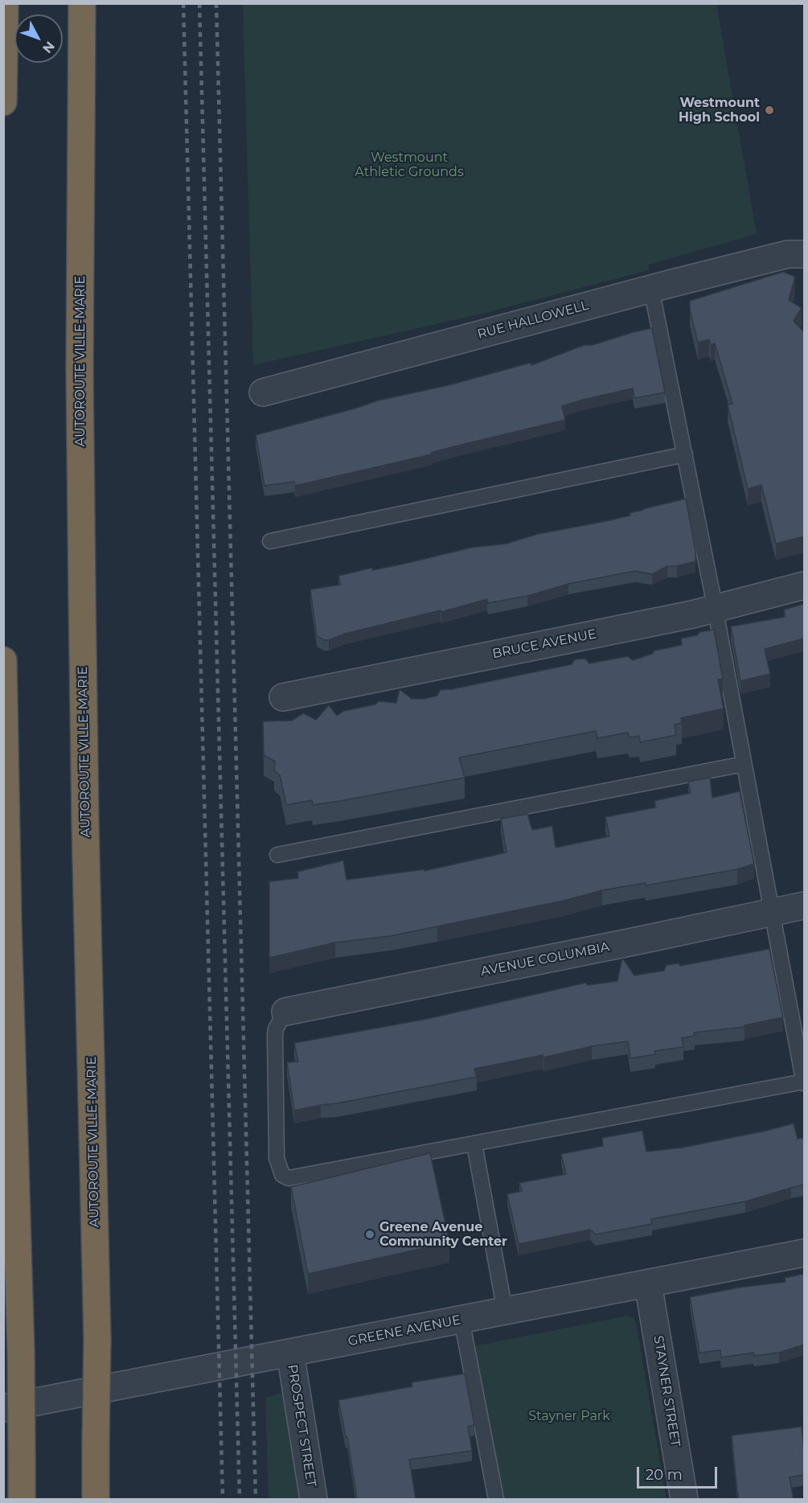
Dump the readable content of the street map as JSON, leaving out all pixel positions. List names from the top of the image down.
{
  "streets": {
    "highway": ["AUTOROUTE VILLE-MARIE"],
    "street": [
      "RUE HALLOWELL",
      "BRUCE AVENUE",
      "AVENUE COLUMBIA",
      "GREENE AVENUE",
      "STAYNER STREET",
      "PROSPECT STREET"
    ]
  },
  "crossings": [
    ["GREENE AVENUE", "STAYNER STREET"],
    ["GREENE AVENUE", "PROSPECT STREET"]
  ],
  "parks": ["Westmount Athletic Grounds", "Stayner Park"],
  "places": ["Westmount High School", "Greene Avenue Community Center"],
  "scale_bar": "20 m",
  "north": "bottom right"
}
